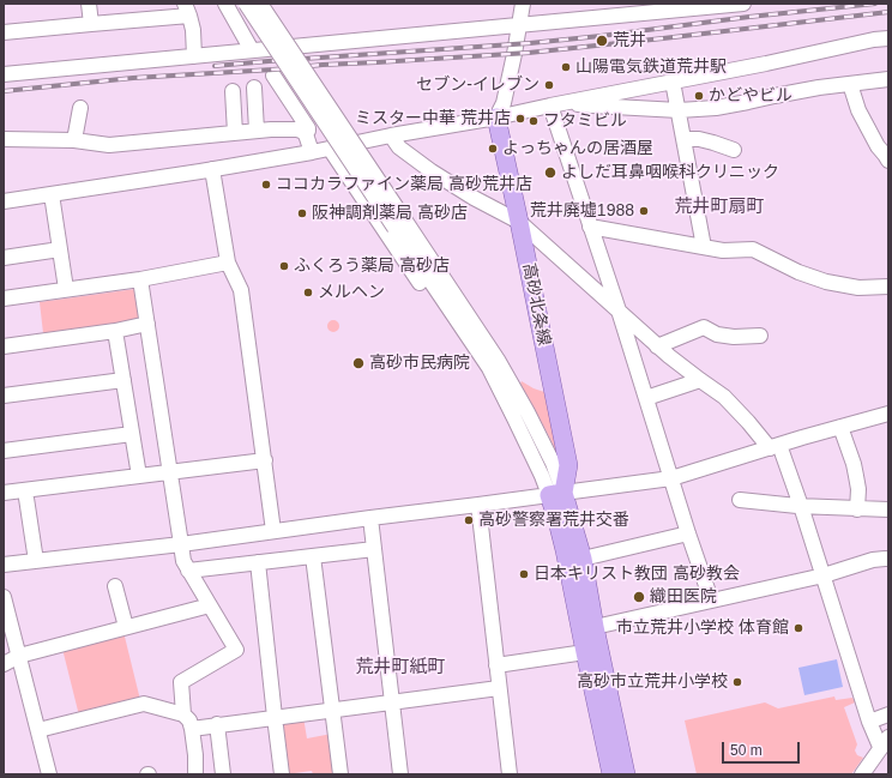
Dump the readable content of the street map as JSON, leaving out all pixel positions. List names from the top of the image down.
{
  "streets": {
    "main road": ["高砂北条線"]
  },
  "districts": ["荒井町扇町", "荒井町紙町"],
  "places": [
    "荒井",
    "山陽電気鉄道荒井駅",
    "セブン-イレブン",
    "かどやビル",
    "ミスター中華 荒井店",
    "フタミビル",
    "よっちゃんの居酒屋",
    "よしだ耳鼻咽喉科クリニック",
    "ココカラファイン薬局 高砂荒井店",
    "荒井廃墟1988",
    "阪神調剤薬局 高砂店",
    "ふくろう薬局 高砂店",
    "メルヘン",
    "高砂市民病院",
    "高砂警察署荒井交番",
    "日本キリスト教団 高砂教会",
    "織田医院",
    "市立荒井小学校 体育館",
    "高砂市立荒井小学校"
  ],
  "scale_bar": "50 m"
}
